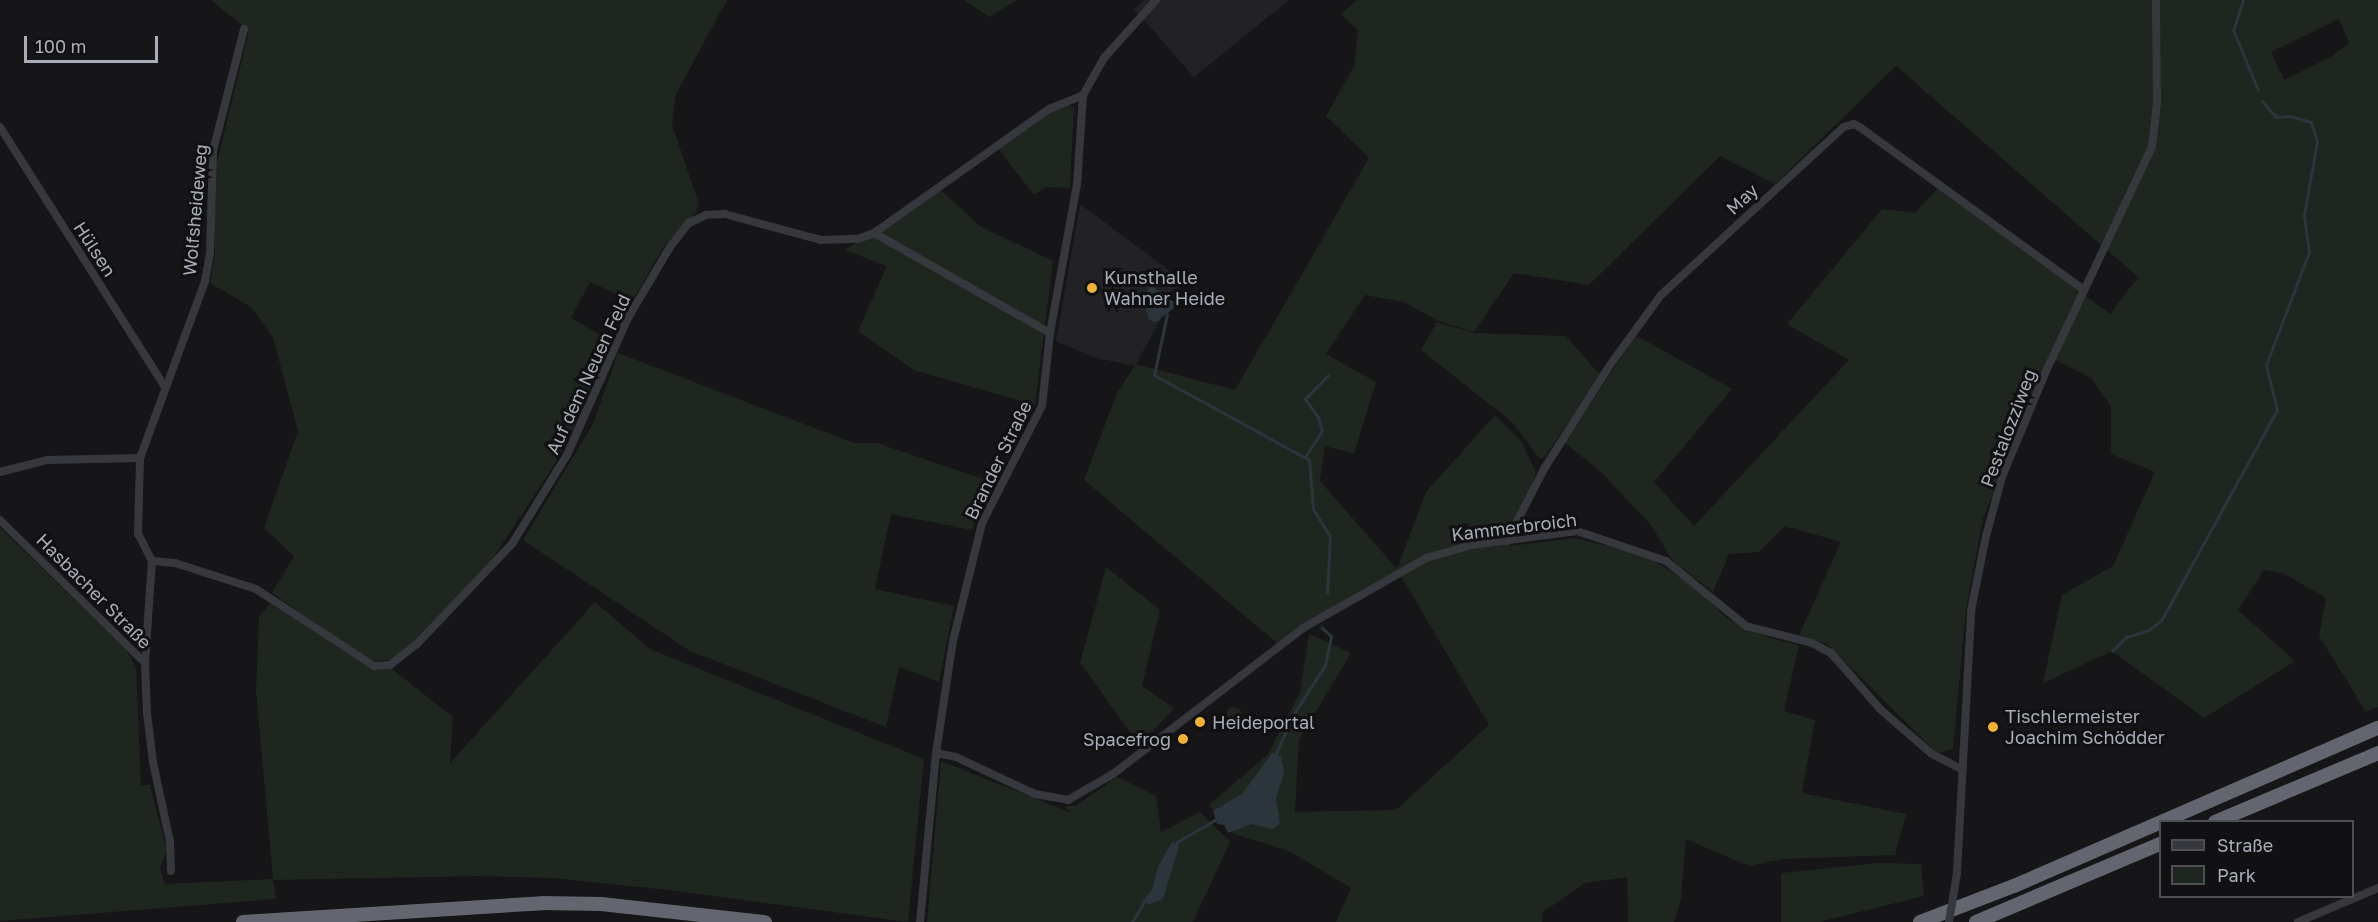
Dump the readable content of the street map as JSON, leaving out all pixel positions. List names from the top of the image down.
{
  "streets": {
    "street": [
      "May",
      "Wolfsheideweg",
      "Hülsen",
      "Auf dem Neuen Feld",
      "Pestalozziweg",
      "Brander Straße",
      "Kammerbroich",
      "Hasbacher Straße"
    ]
  },
  "crossings": [
    ["May", "Pestalozziweg"],
    ["May", "Kammerbroich"],
    ["Wolfsheideweg", "Hülsen"],
    ["Wolfsheideweg", "Auf dem Neuen Feld"],
    ["Auf dem Neuen Feld", "Brander Straße"],
    ["Pestalozziweg", "Kammerbroich"],
    ["Brander Straße", "Kammerbroich"]
  ],
  "places": [
    "Kunsthalle Wahner Heide",
    "Heideportal",
    "Tischlermeister Joachim Schödder",
    "Spacefrog"
  ],
  "legend": ["Straße", "Park"],
  "scale_bar": "100 m"
}
